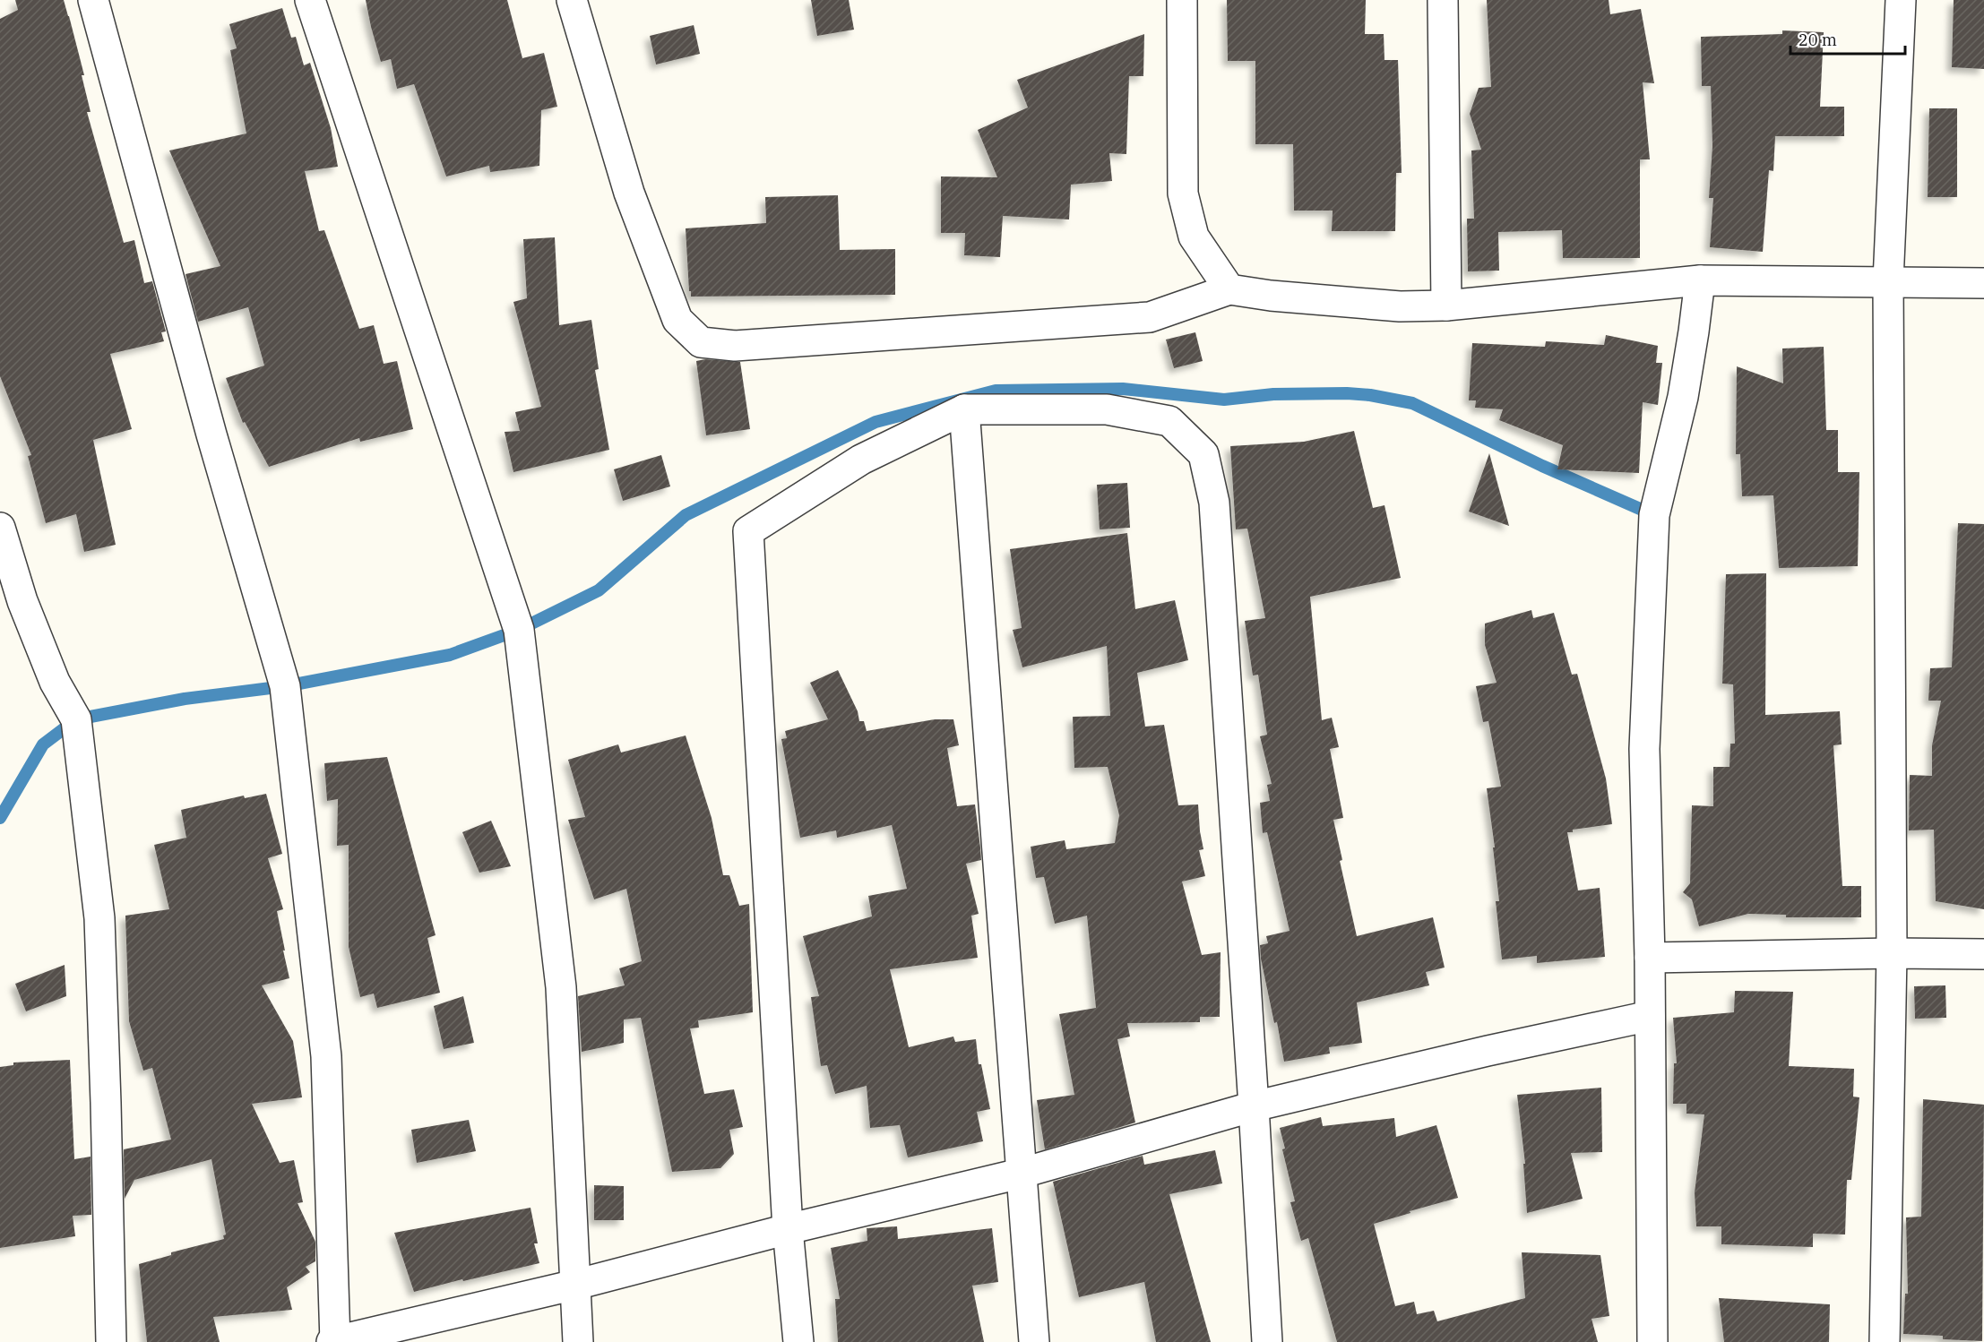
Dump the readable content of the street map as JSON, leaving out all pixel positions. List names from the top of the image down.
{
  "scale_bar": "20 m"
}
